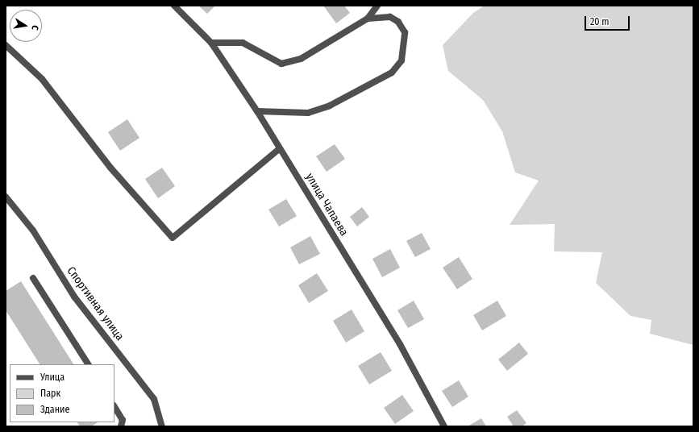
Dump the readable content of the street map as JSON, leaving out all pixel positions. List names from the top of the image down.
{
  "streets": {
    "street": ["улица Чапаева", "Спортивная улица"]
  },
  "legend": ["Улица", "Парк", "Здание"],
  "scale_bar": "20 m",
  "north": "right"
}
